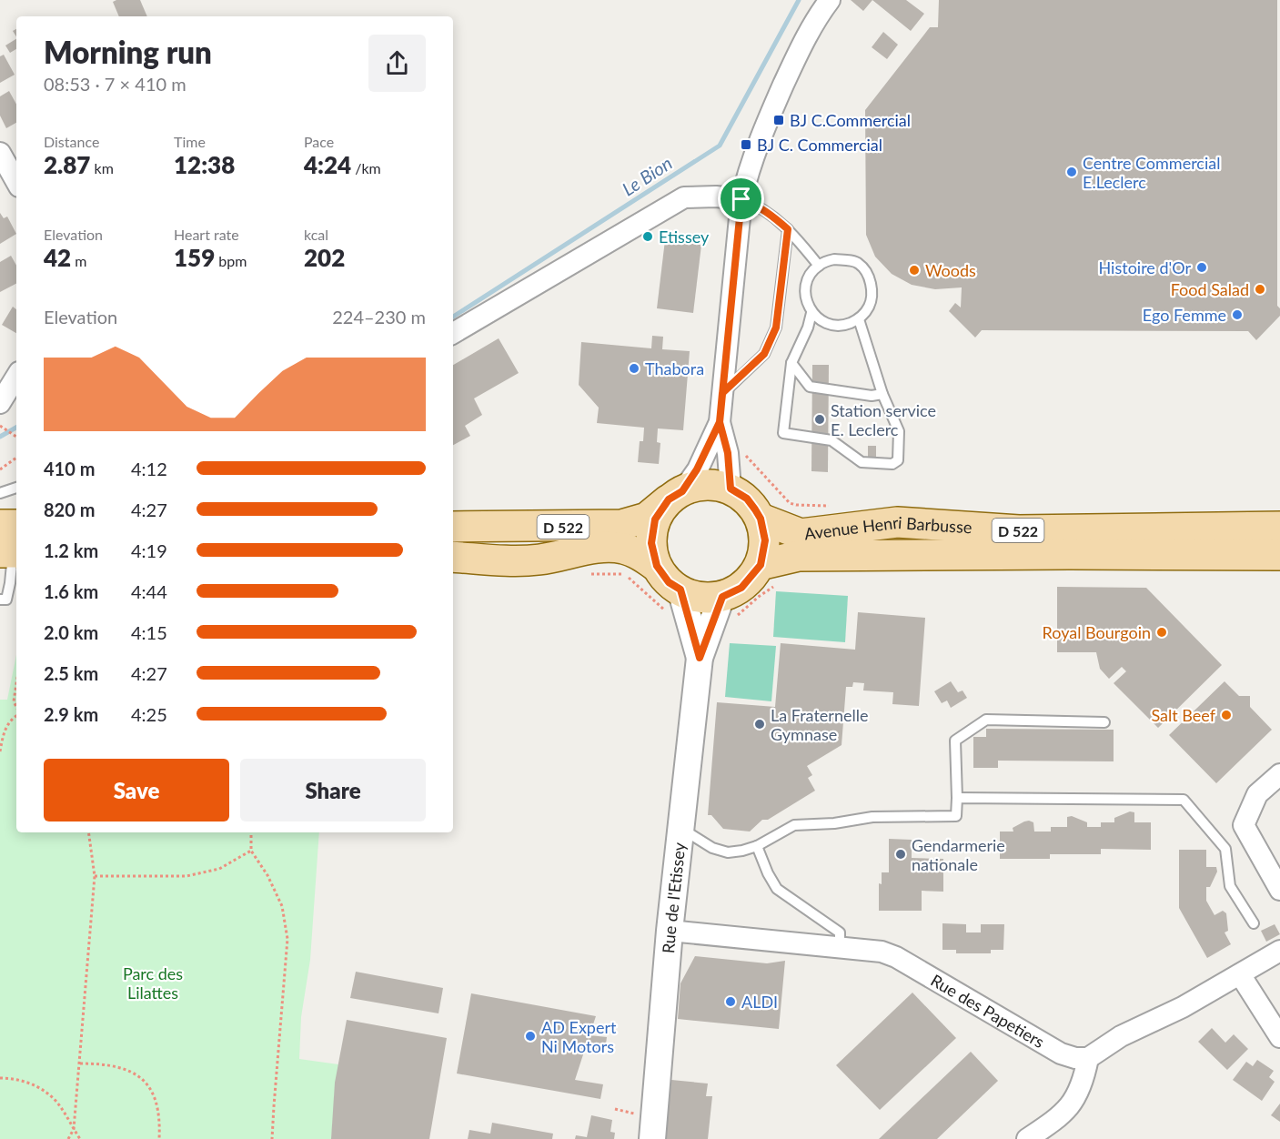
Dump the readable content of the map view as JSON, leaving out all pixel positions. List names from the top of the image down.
{
  "streets": {
    "main road": ["D 522", "Avenue Henri Barbusse"],
    "street": ["Rue de l'Etissey", "Rue des Papetiers"]
  },
  "crossings": [
    ["D 522", "Avenue Henri Barbusse"],
    ["D 522", "Rue de l'Etissey"],
    ["Avenue Henri Barbusse", "Rue de l'Etissey"],
    ["Rue de l'Etissey", "Rue des Papetiers"]
  ],
  "water": ["Le Bion"],
  "parks": ["Parc des Lilattes"],
  "places": {
    "transit": ["BJ C.Commercial", "BJ C. Commercial"],
    "other": [
      "Centre Commercial E.Leclerc",
      "Etissey",
      "Histoire d'Or",
      "Woods",
      "Food Salad",
      "Ego Femme",
      "Thabora",
      "Station service E. Leclerc",
      "Royal Bourgoin",
      "Salt Beef",
      "La Fraternelle Gymnase",
      "Gendarmerie nationale",
      "ALDI",
      "AD Expert Ni Motors"
    ]
  },
  "page": {
    "heading": ["Morning run", "08:53 · 7 × 410 m"],
    "stats": [
      ["Distance", "2.87 km"],
      ["Time", "12:38"],
      ["Pace", "4:24 /km"],
      ["Elevation", "42 m"],
      ["Heart rate", "159 bpm"],
      ["kcal", "202"]
    ],
    "chart": ["Elevation", "224–230 m"],
    "list": [
      {
        "name": "410 m",
        "note": "4:12"
      },
      {
        "name": "820 m",
        "note": "4:27"
      },
      {
        "name": "1.2 km",
        "note": "4:19"
      },
      {
        "name": "1.6 km",
        "note": "4:44"
      },
      {
        "name": "2.0 km",
        "note": "4:15"
      },
      {
        "name": "2.5 km",
        "note": "4:27"
      },
      {
        "name": "2.9 km",
        "note": "4:25"
      }
    ],
    "buttons": ["Save", "Share"]
  }
}
